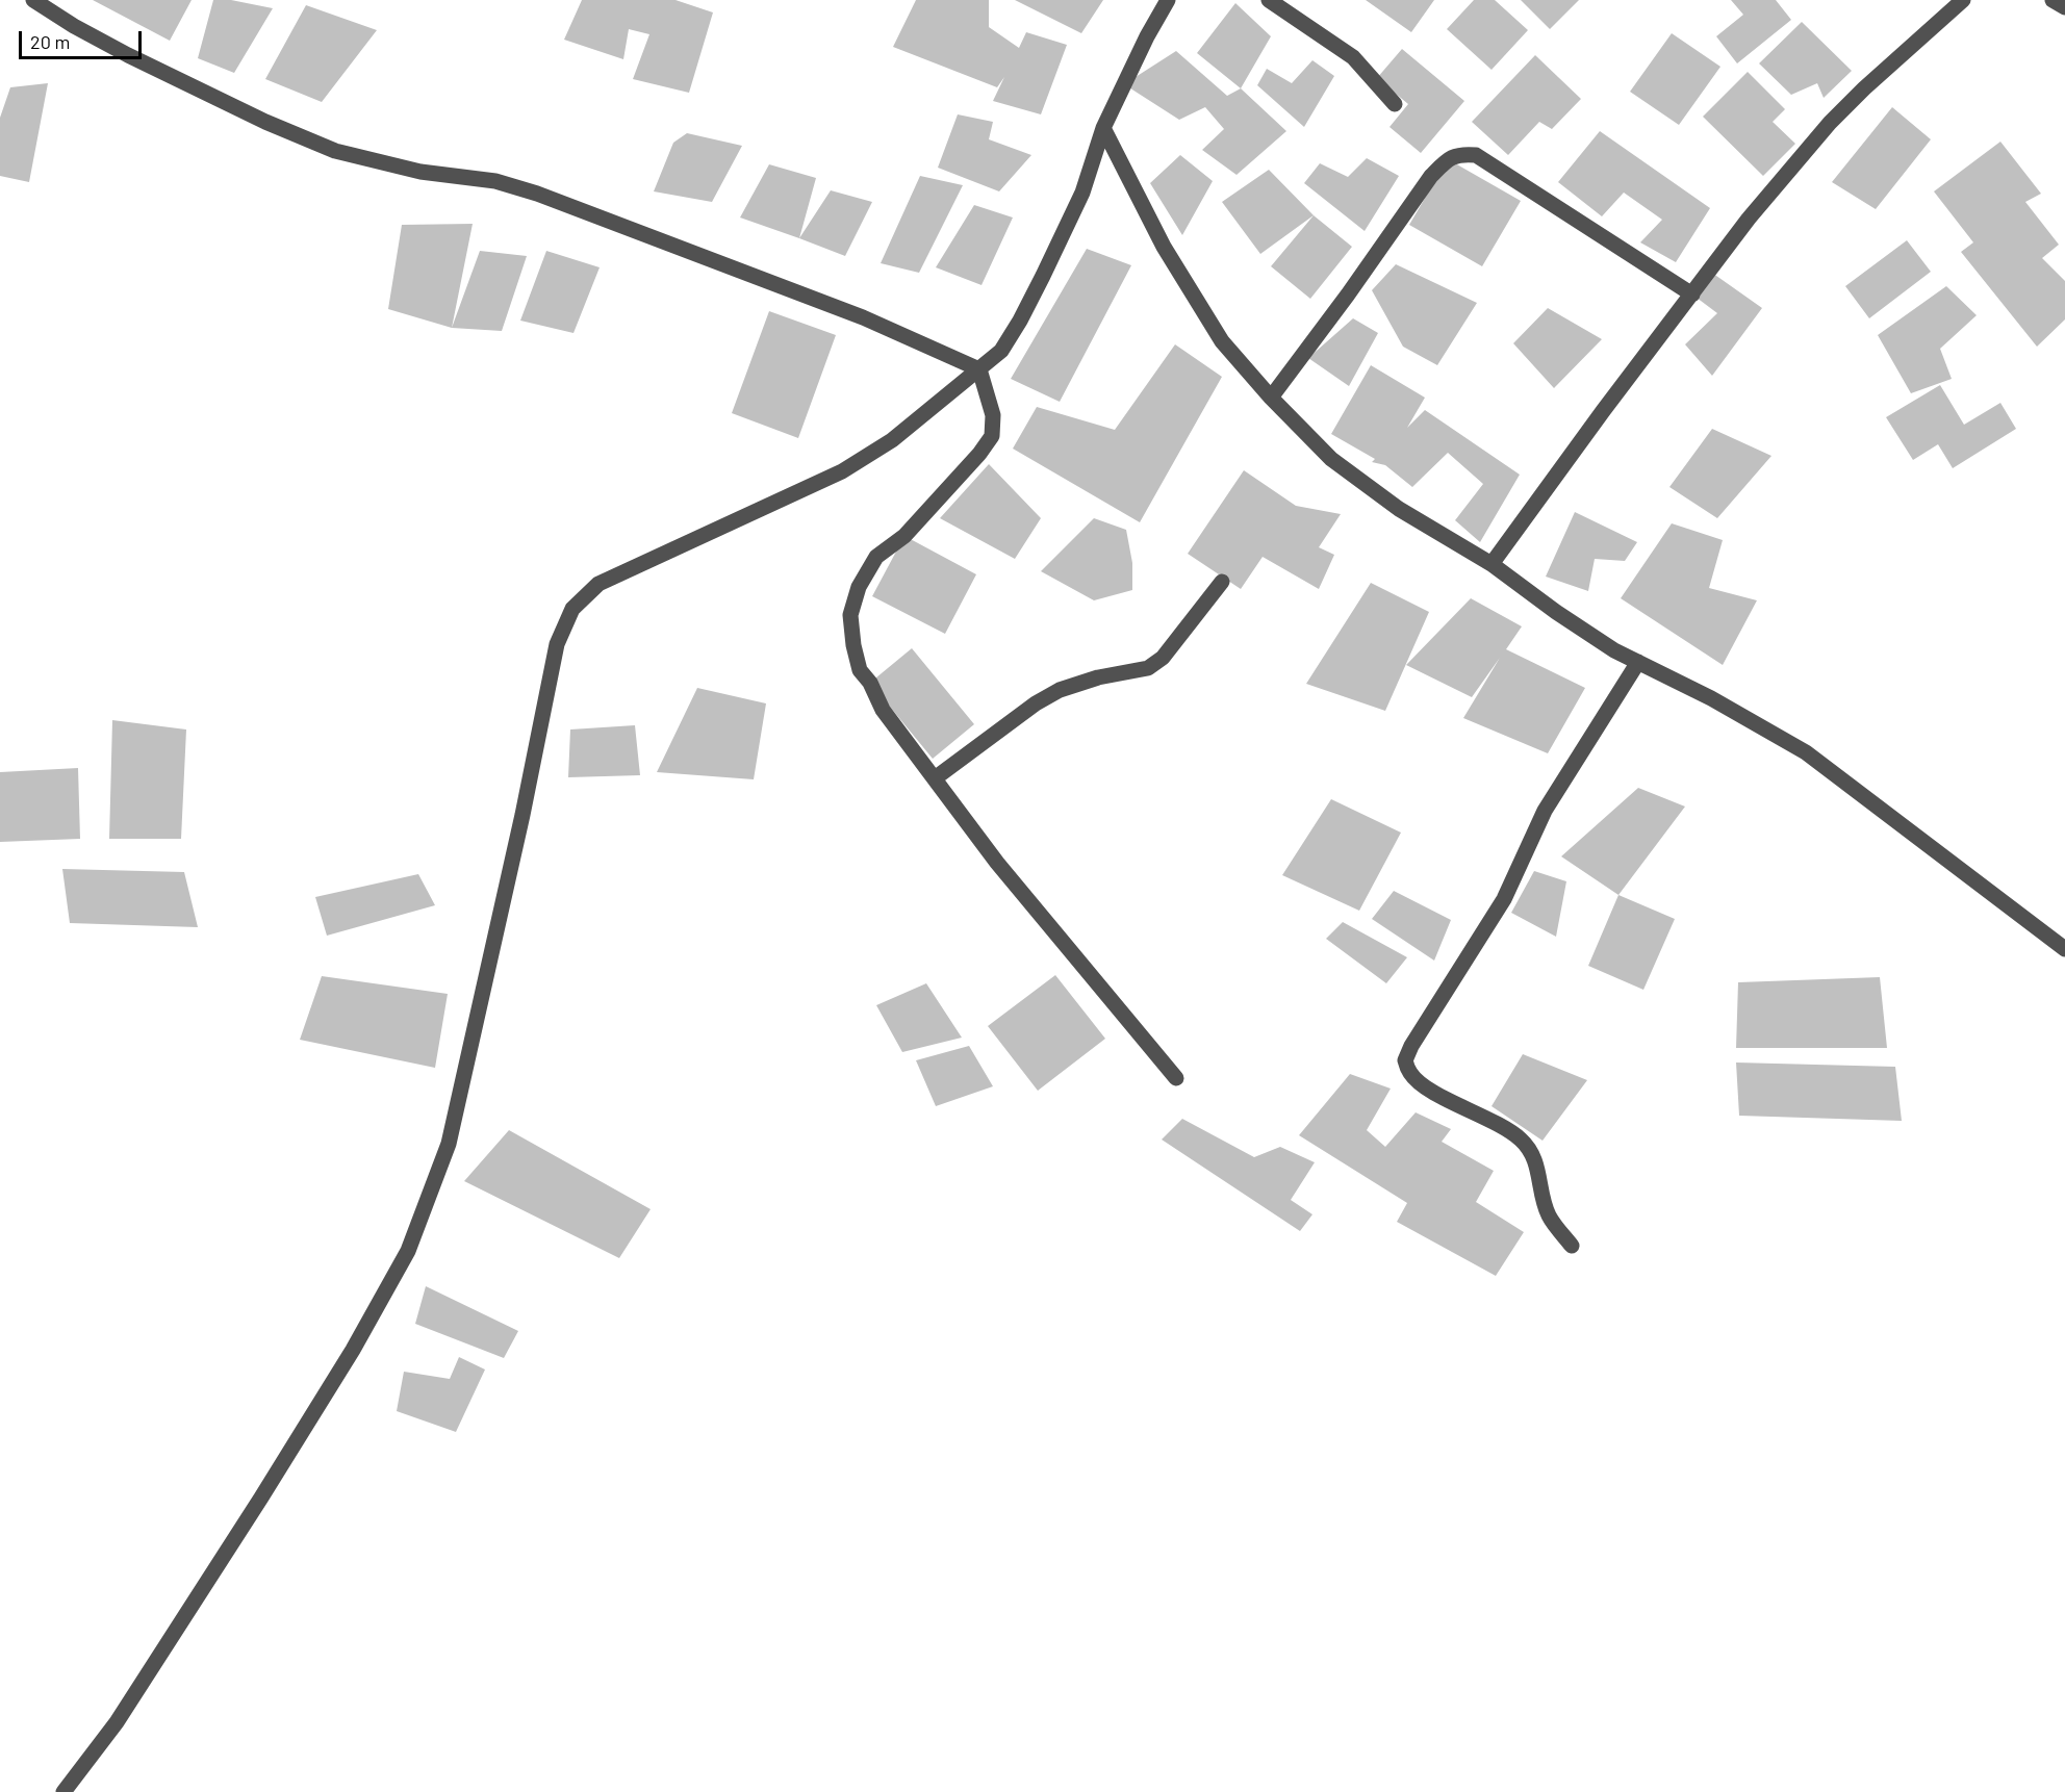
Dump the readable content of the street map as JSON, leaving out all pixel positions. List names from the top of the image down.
{
  "scale_bar": "20 m"
}
